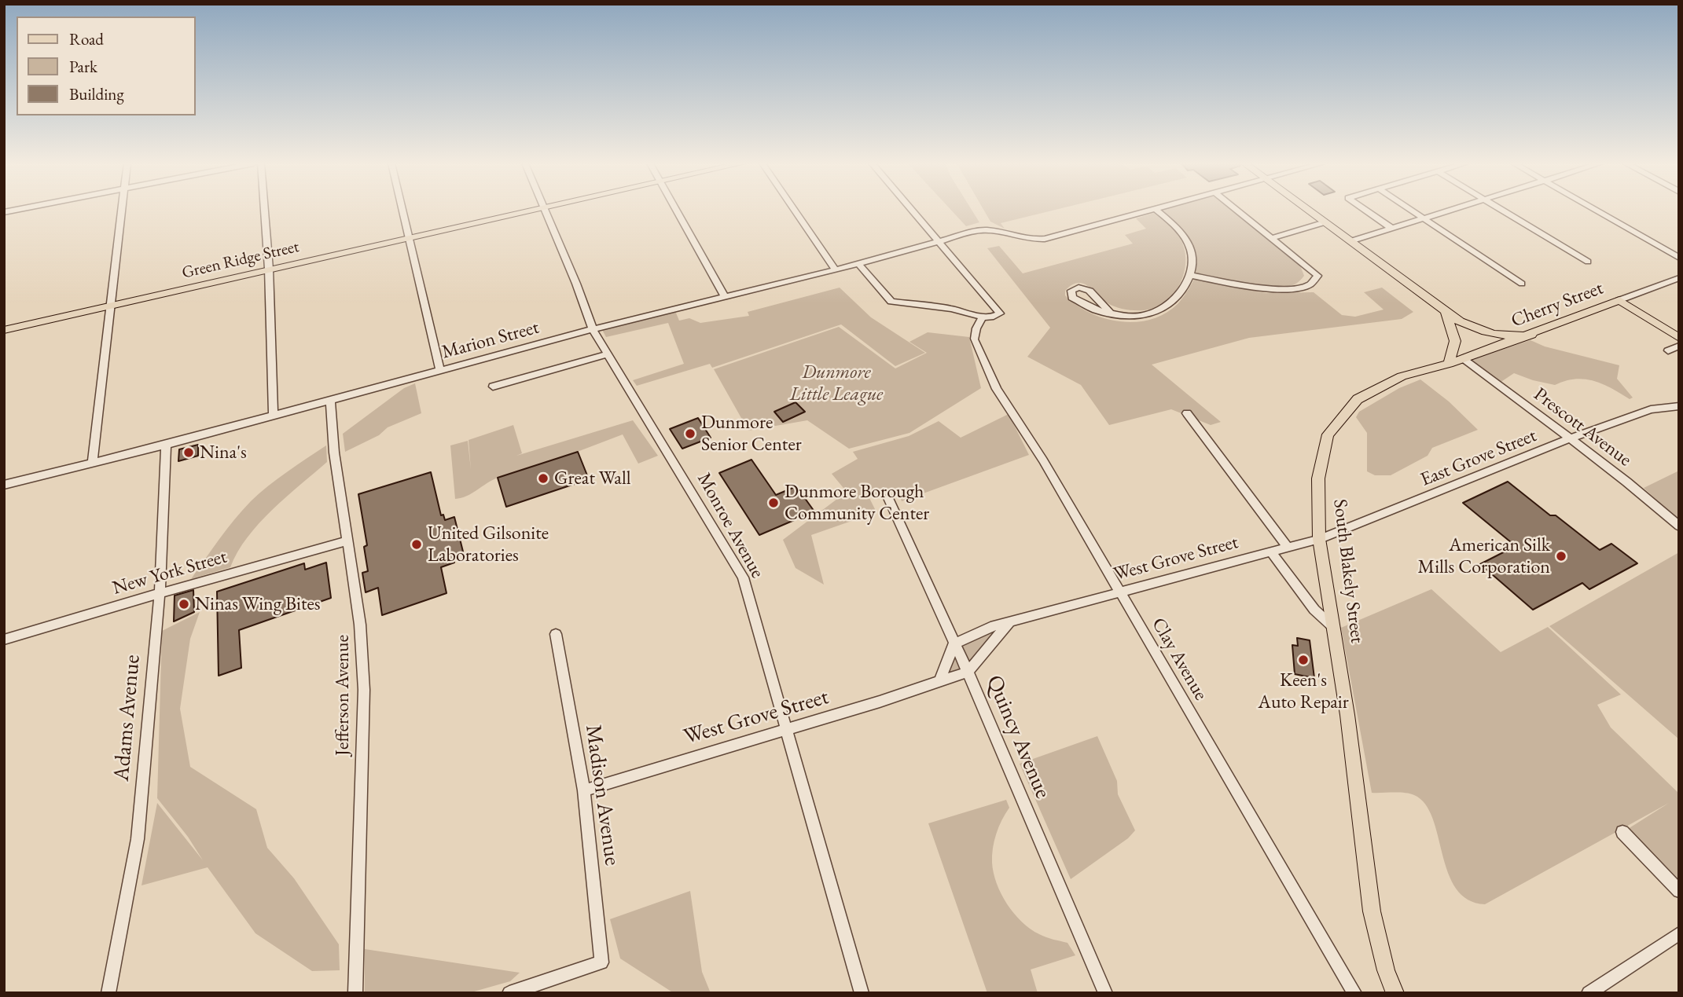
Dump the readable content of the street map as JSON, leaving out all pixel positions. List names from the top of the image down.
{
  "streets": {
    "main road": ["Green Ridge Street", "Cherry Street", "South Blakely Street"],
    "street": [
      "Marion Street",
      "Prescott Avenue",
      "East Grove Street",
      "Monroe Avenue",
      "West Grove Street",
      "New York Street",
      "Clay Avenue",
      "Jefferson Avenue",
      "Adams Avenue",
      "Quincy Avenue",
      "Madison Avenue"
    ]
  },
  "crossings": [
    ["Cherry Street", "Prescott Avenue"],
    ["Cherry Street", "South Blakely Street"],
    ["Marion Street", "Monroe Avenue"],
    ["Marion Street", "Jefferson Avenue"],
    ["Marion Street", "Adams Avenue"],
    ["Prescott Avenue", "East Grove Street"],
    ["East Grove Street", "West Grove Street"],
    ["East Grove Street", "South Blakely Street"],
    ["Monroe Avenue", "West Grove Street"],
    ["West Grove Street", "South Blakely Street"],
    ["West Grove Street", "Clay Avenue"],
    ["West Grove Street", "Quincy Avenue"],
    ["West Grove Street", "Madison Avenue"],
    ["New York Street", "Jefferson Avenue"],
    ["New York Street", "Adams Avenue"]
  ],
  "parks": ["Dunmore Little League"],
  "places": [
    "Dunmore Senior Center",
    "Nina's",
    "Great Wall",
    "Dunmore Borough Community Center",
    "United Gilsonite Laboratories",
    "American Silk Mills Corporation",
    "Ninas Wing Bites",
    "Keen's Auto Repair"
  ],
  "legend": ["Road", "Park", "Building"]
}
